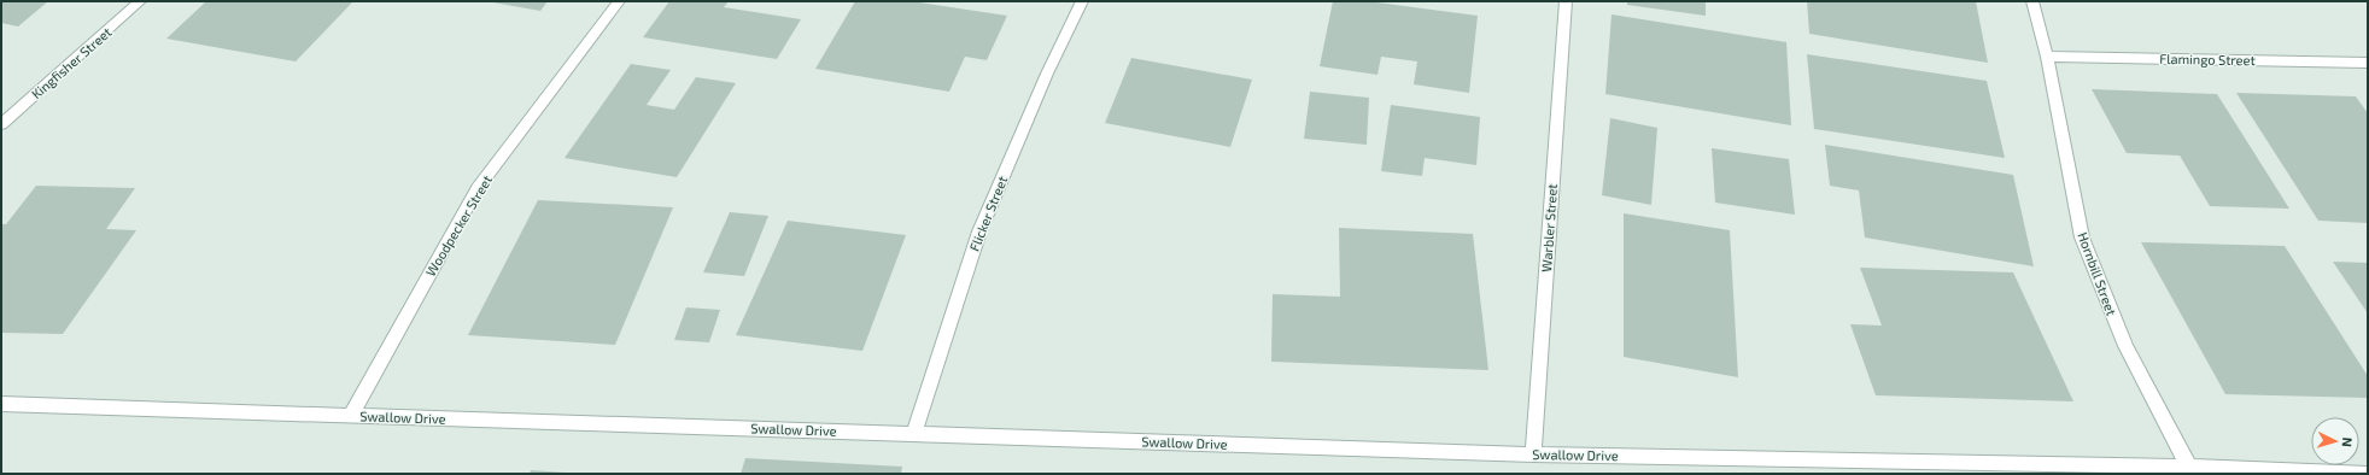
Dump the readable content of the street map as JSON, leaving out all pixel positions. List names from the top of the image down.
{
  "streets": {
    "street": [
      "Flamingo Street",
      "Kingfisher Street",
      "Flicker Street",
      "Woodpecker Street",
      "Warbler Street",
      "Hornbill Street",
      "Swallow Drive"
    ]
  },
  "crossings": [
    ["Flamingo Street", "Hornbill Street"],
    ["Flicker Street", "Swallow Drive"],
    ["Woodpecker Street", "Swallow Drive"],
    ["Warbler Street", "Swallow Drive"],
    ["Hornbill Street", "Swallow Drive"]
  ],
  "north": "right"
}
